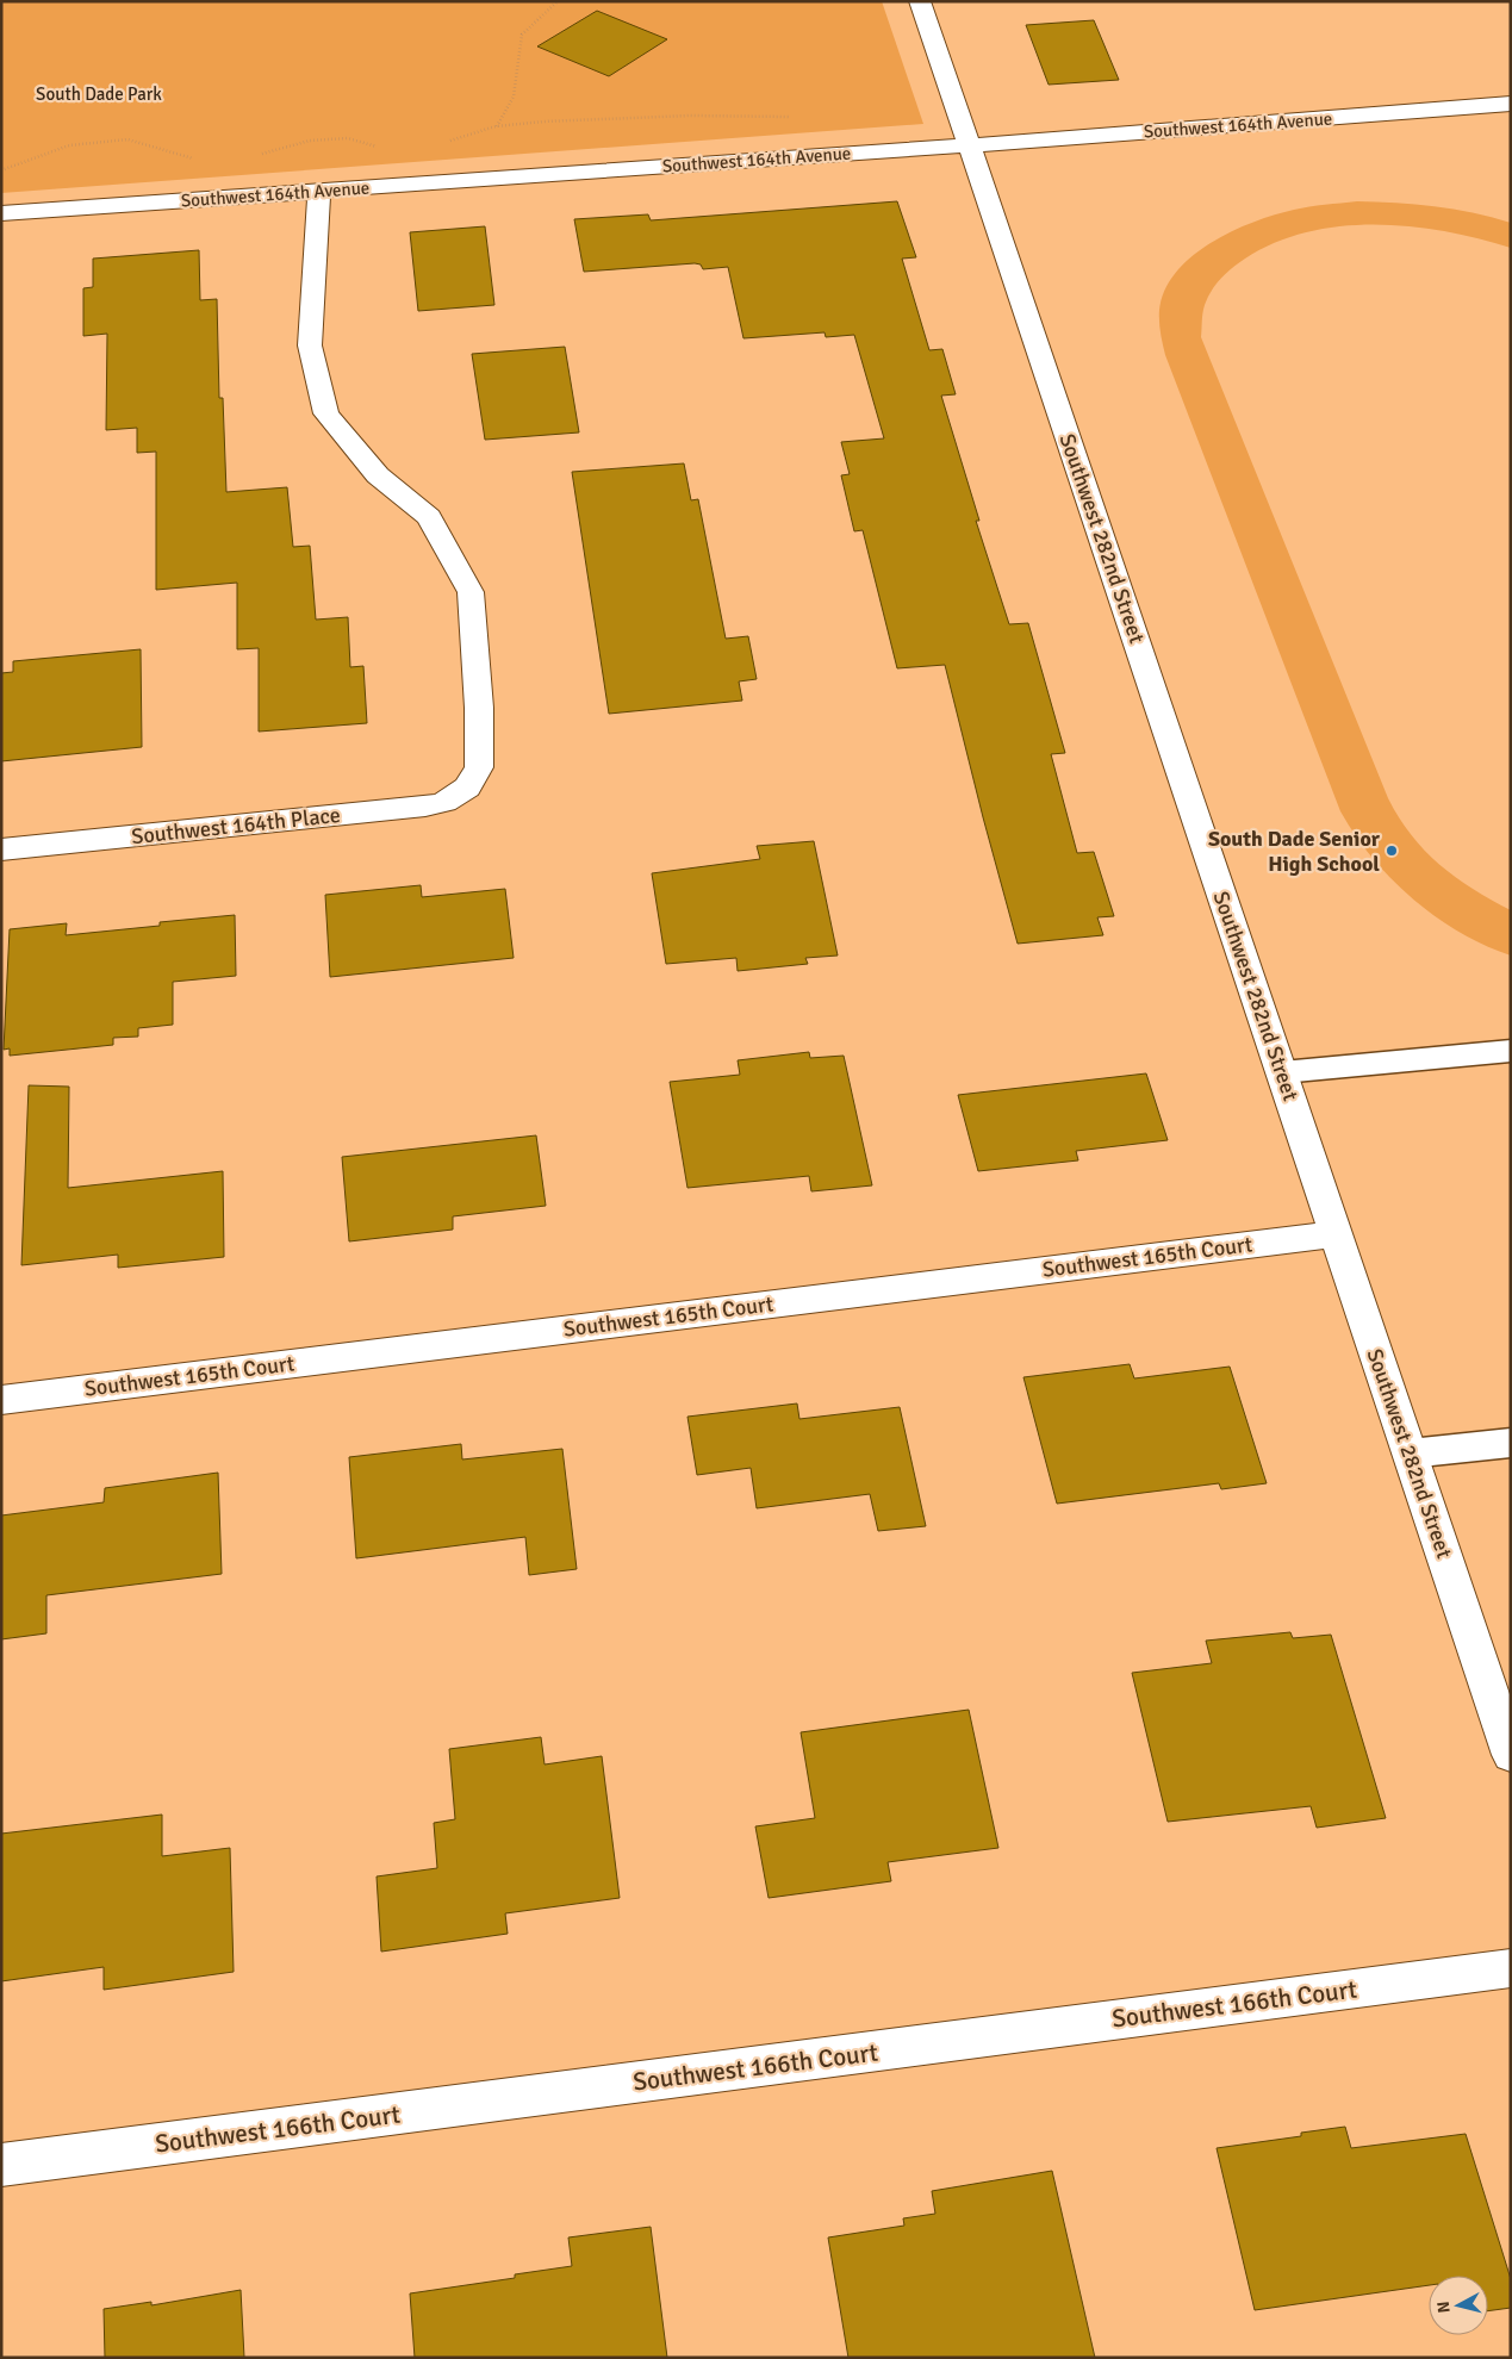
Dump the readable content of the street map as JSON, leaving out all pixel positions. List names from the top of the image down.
{
  "streets": {
    "street": [
      "Southwest 164th Avenue",
      "Southwest 282nd Street",
      "Southwest 164th Place",
      "Southwest 165th Court",
      "Southwest 166th Court"
    ]
  },
  "crossings": [
    ["Southwest 164th Avenue", "Southwest 282nd Street"],
    ["Southwest 164th Avenue", "Southwest 164th Place"],
    ["Southwest 282nd Street", "Southwest 165th Court"]
  ],
  "parks": ["South Dade Park"],
  "places": ["South Dade Senior High School"],
  "north": "left"
}
